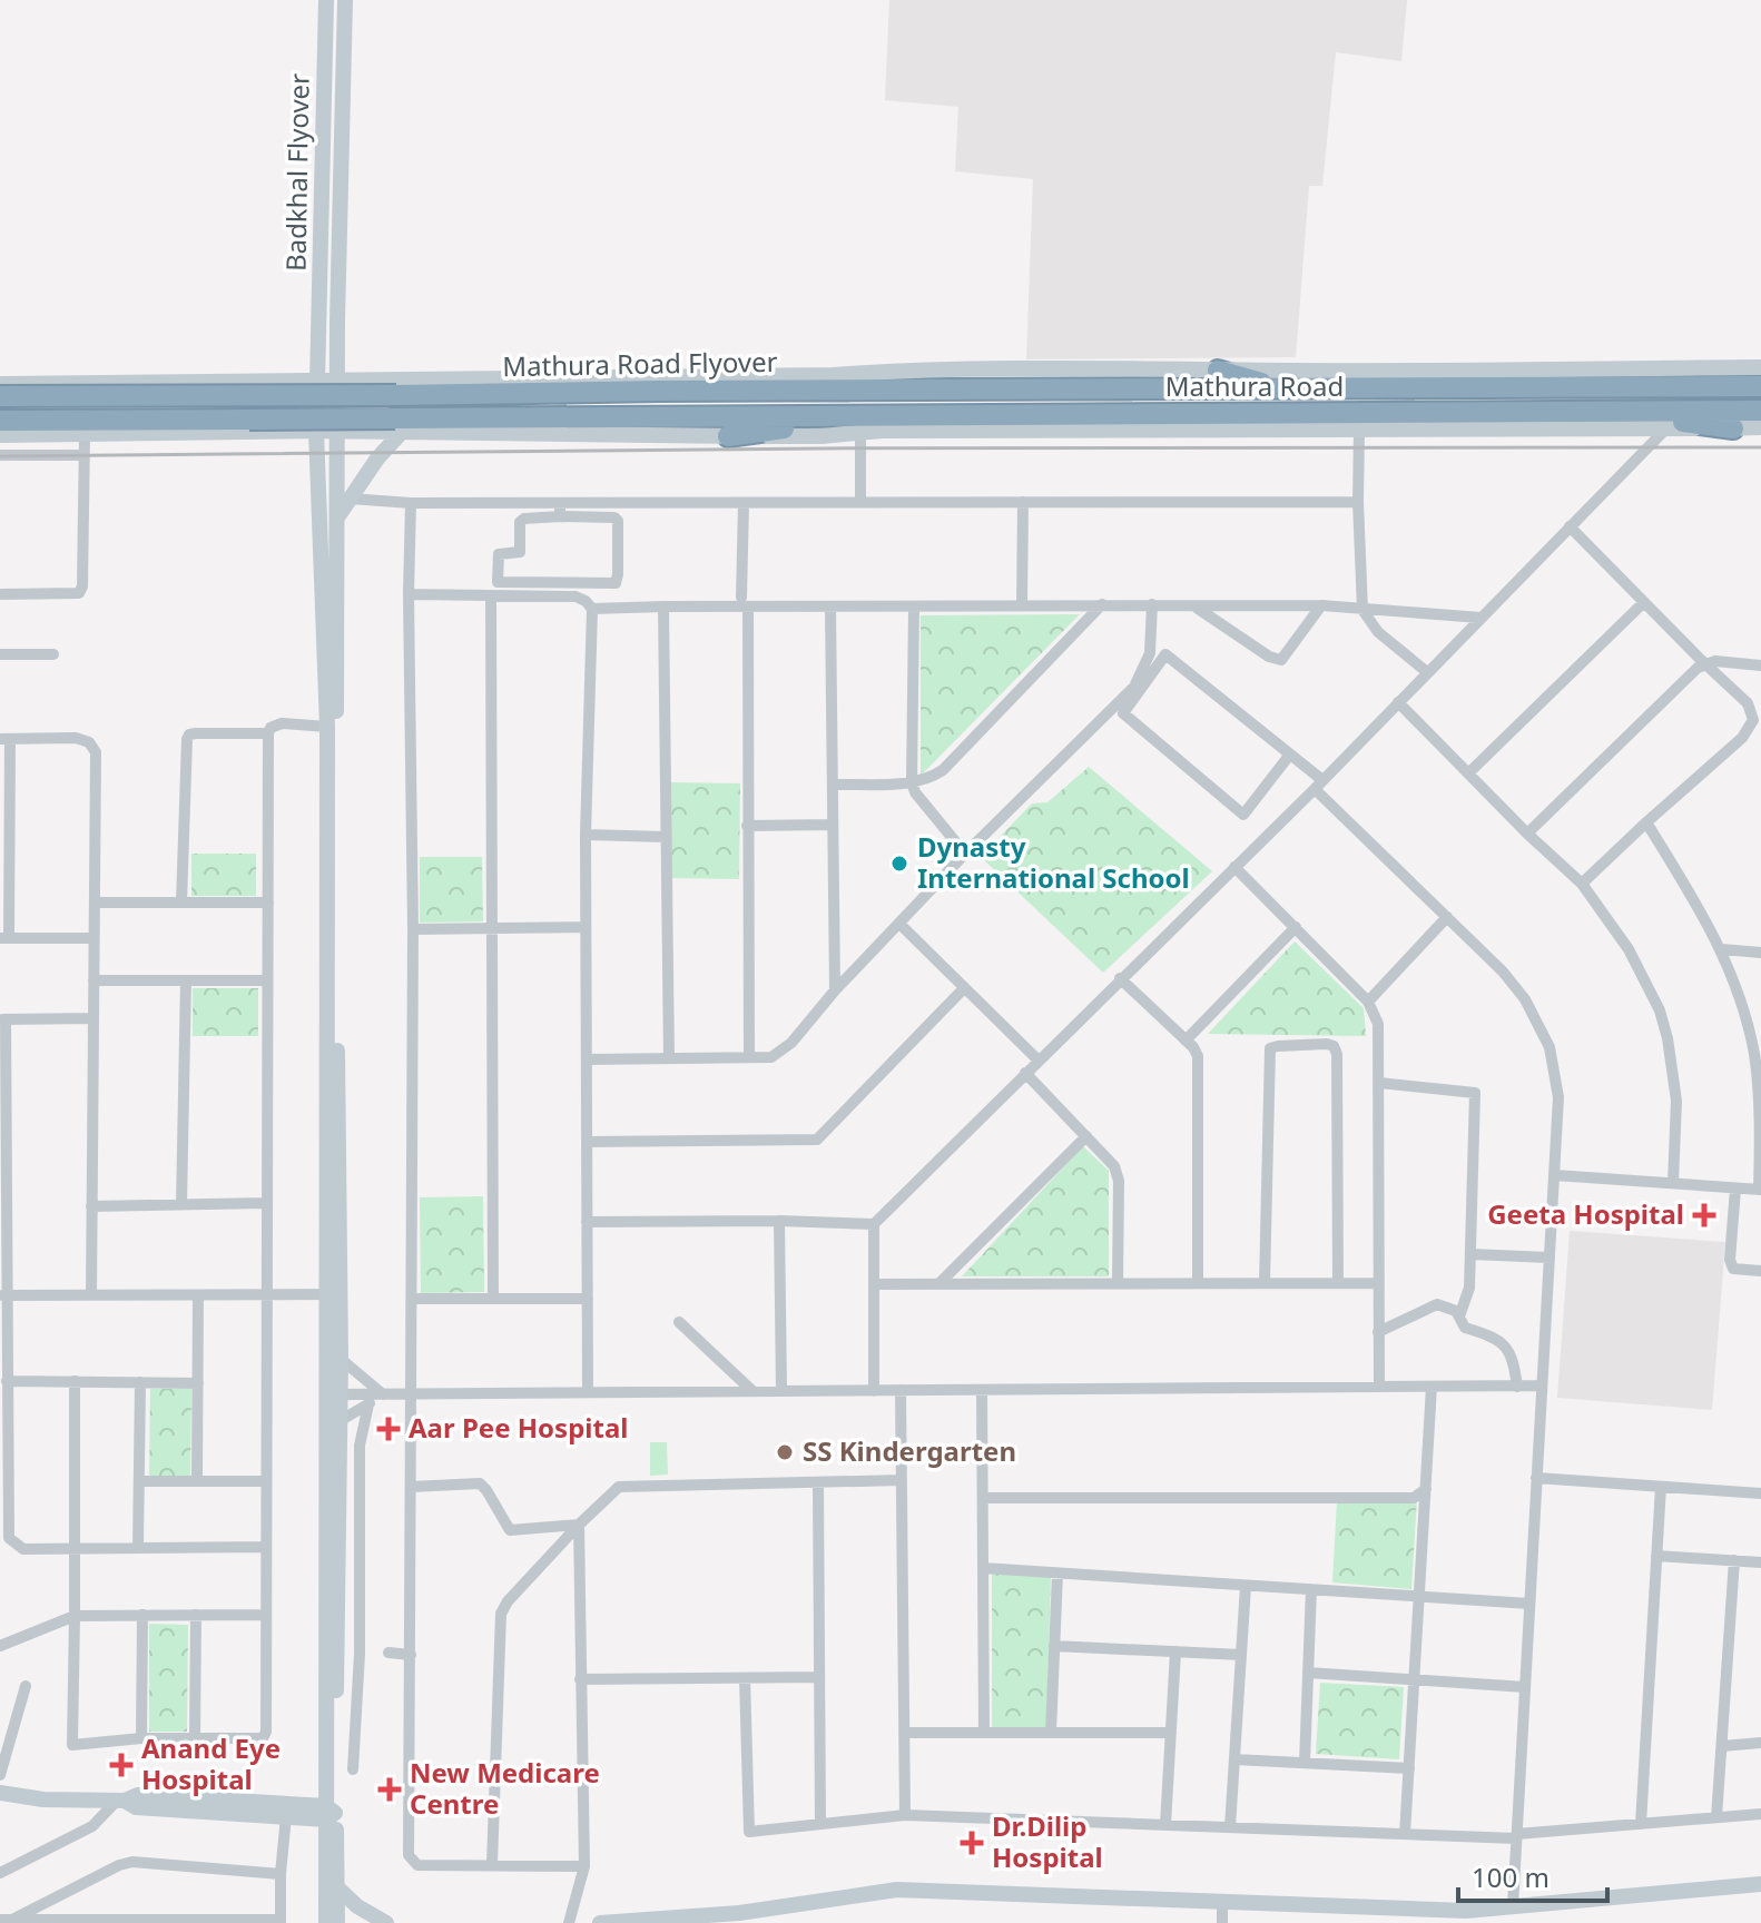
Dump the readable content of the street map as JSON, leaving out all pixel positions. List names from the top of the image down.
{
  "streets": {
    "highway": ["Mathura Road Flyover", "Mathura Road"],
    "main road": ["Badkhal Flyover"]
  },
  "crossings": [
    ["Mathura Road Flyover", "Mathura Road"]
  ],
  "places": {
    "other": ["Dynasty International School", "SS Kindergarten"],
    "health": [
      "Geeta Hospital",
      "Aar Pee Hospital",
      "Anand Eye Hospital",
      "New Medicare Centre",
      "Dr.Dilip Hospital"
    ]
  },
  "scale_bar": "100 m"
}
